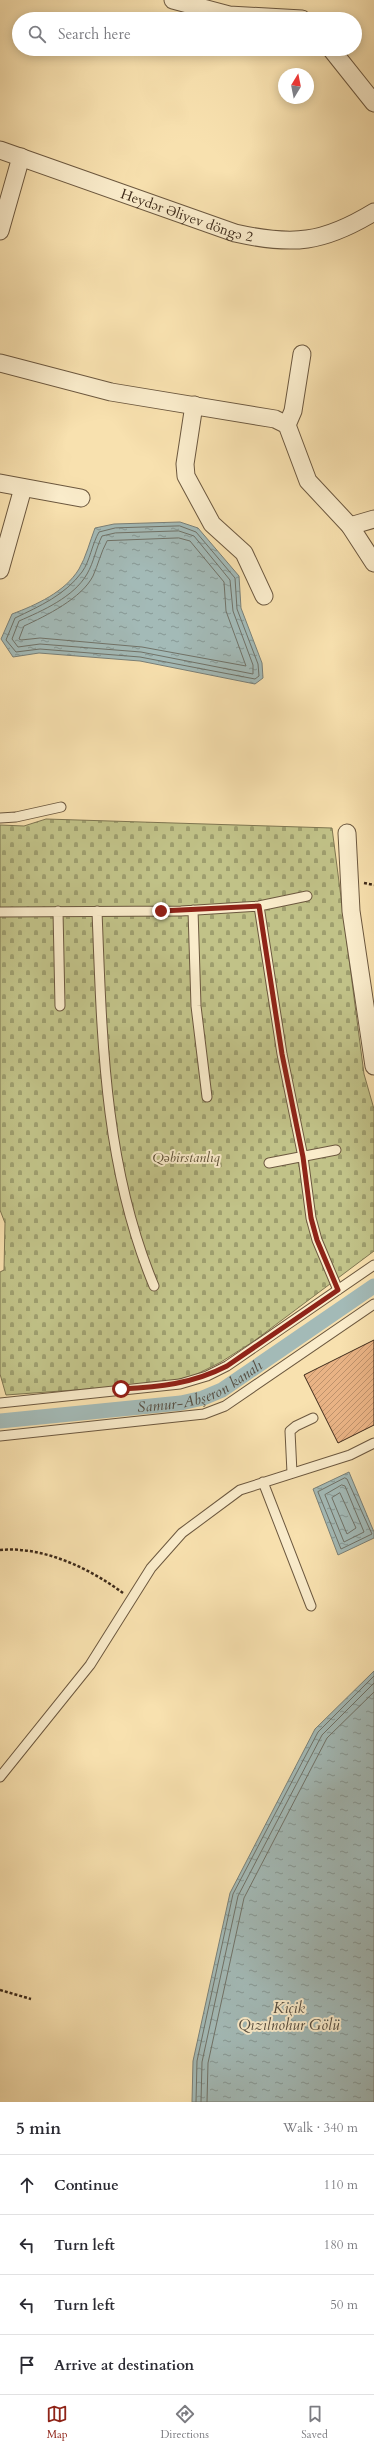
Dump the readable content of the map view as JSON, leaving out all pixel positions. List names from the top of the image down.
{
  "streets": {
    "street": ["Heydər Əliyev döngə 2"]
  },
  "water": ["Samur-Abşeron kanalı", "Kiçik Qızılnohur Gölü"],
  "parks": ["Qəbirstanlıq"],
  "north": "top",
  "page": {
    "search": "Search here",
    "heading": ["5 min", "Walk · 340 m"],
    "list": [
      ["Continue", "110 m"],
      ["Turn left", "180 m"],
      ["Turn left", "50 m"],
      "Arrive at destination"
    ],
    "nav": ["Map", "Directions", "Saved"]
  }
}
